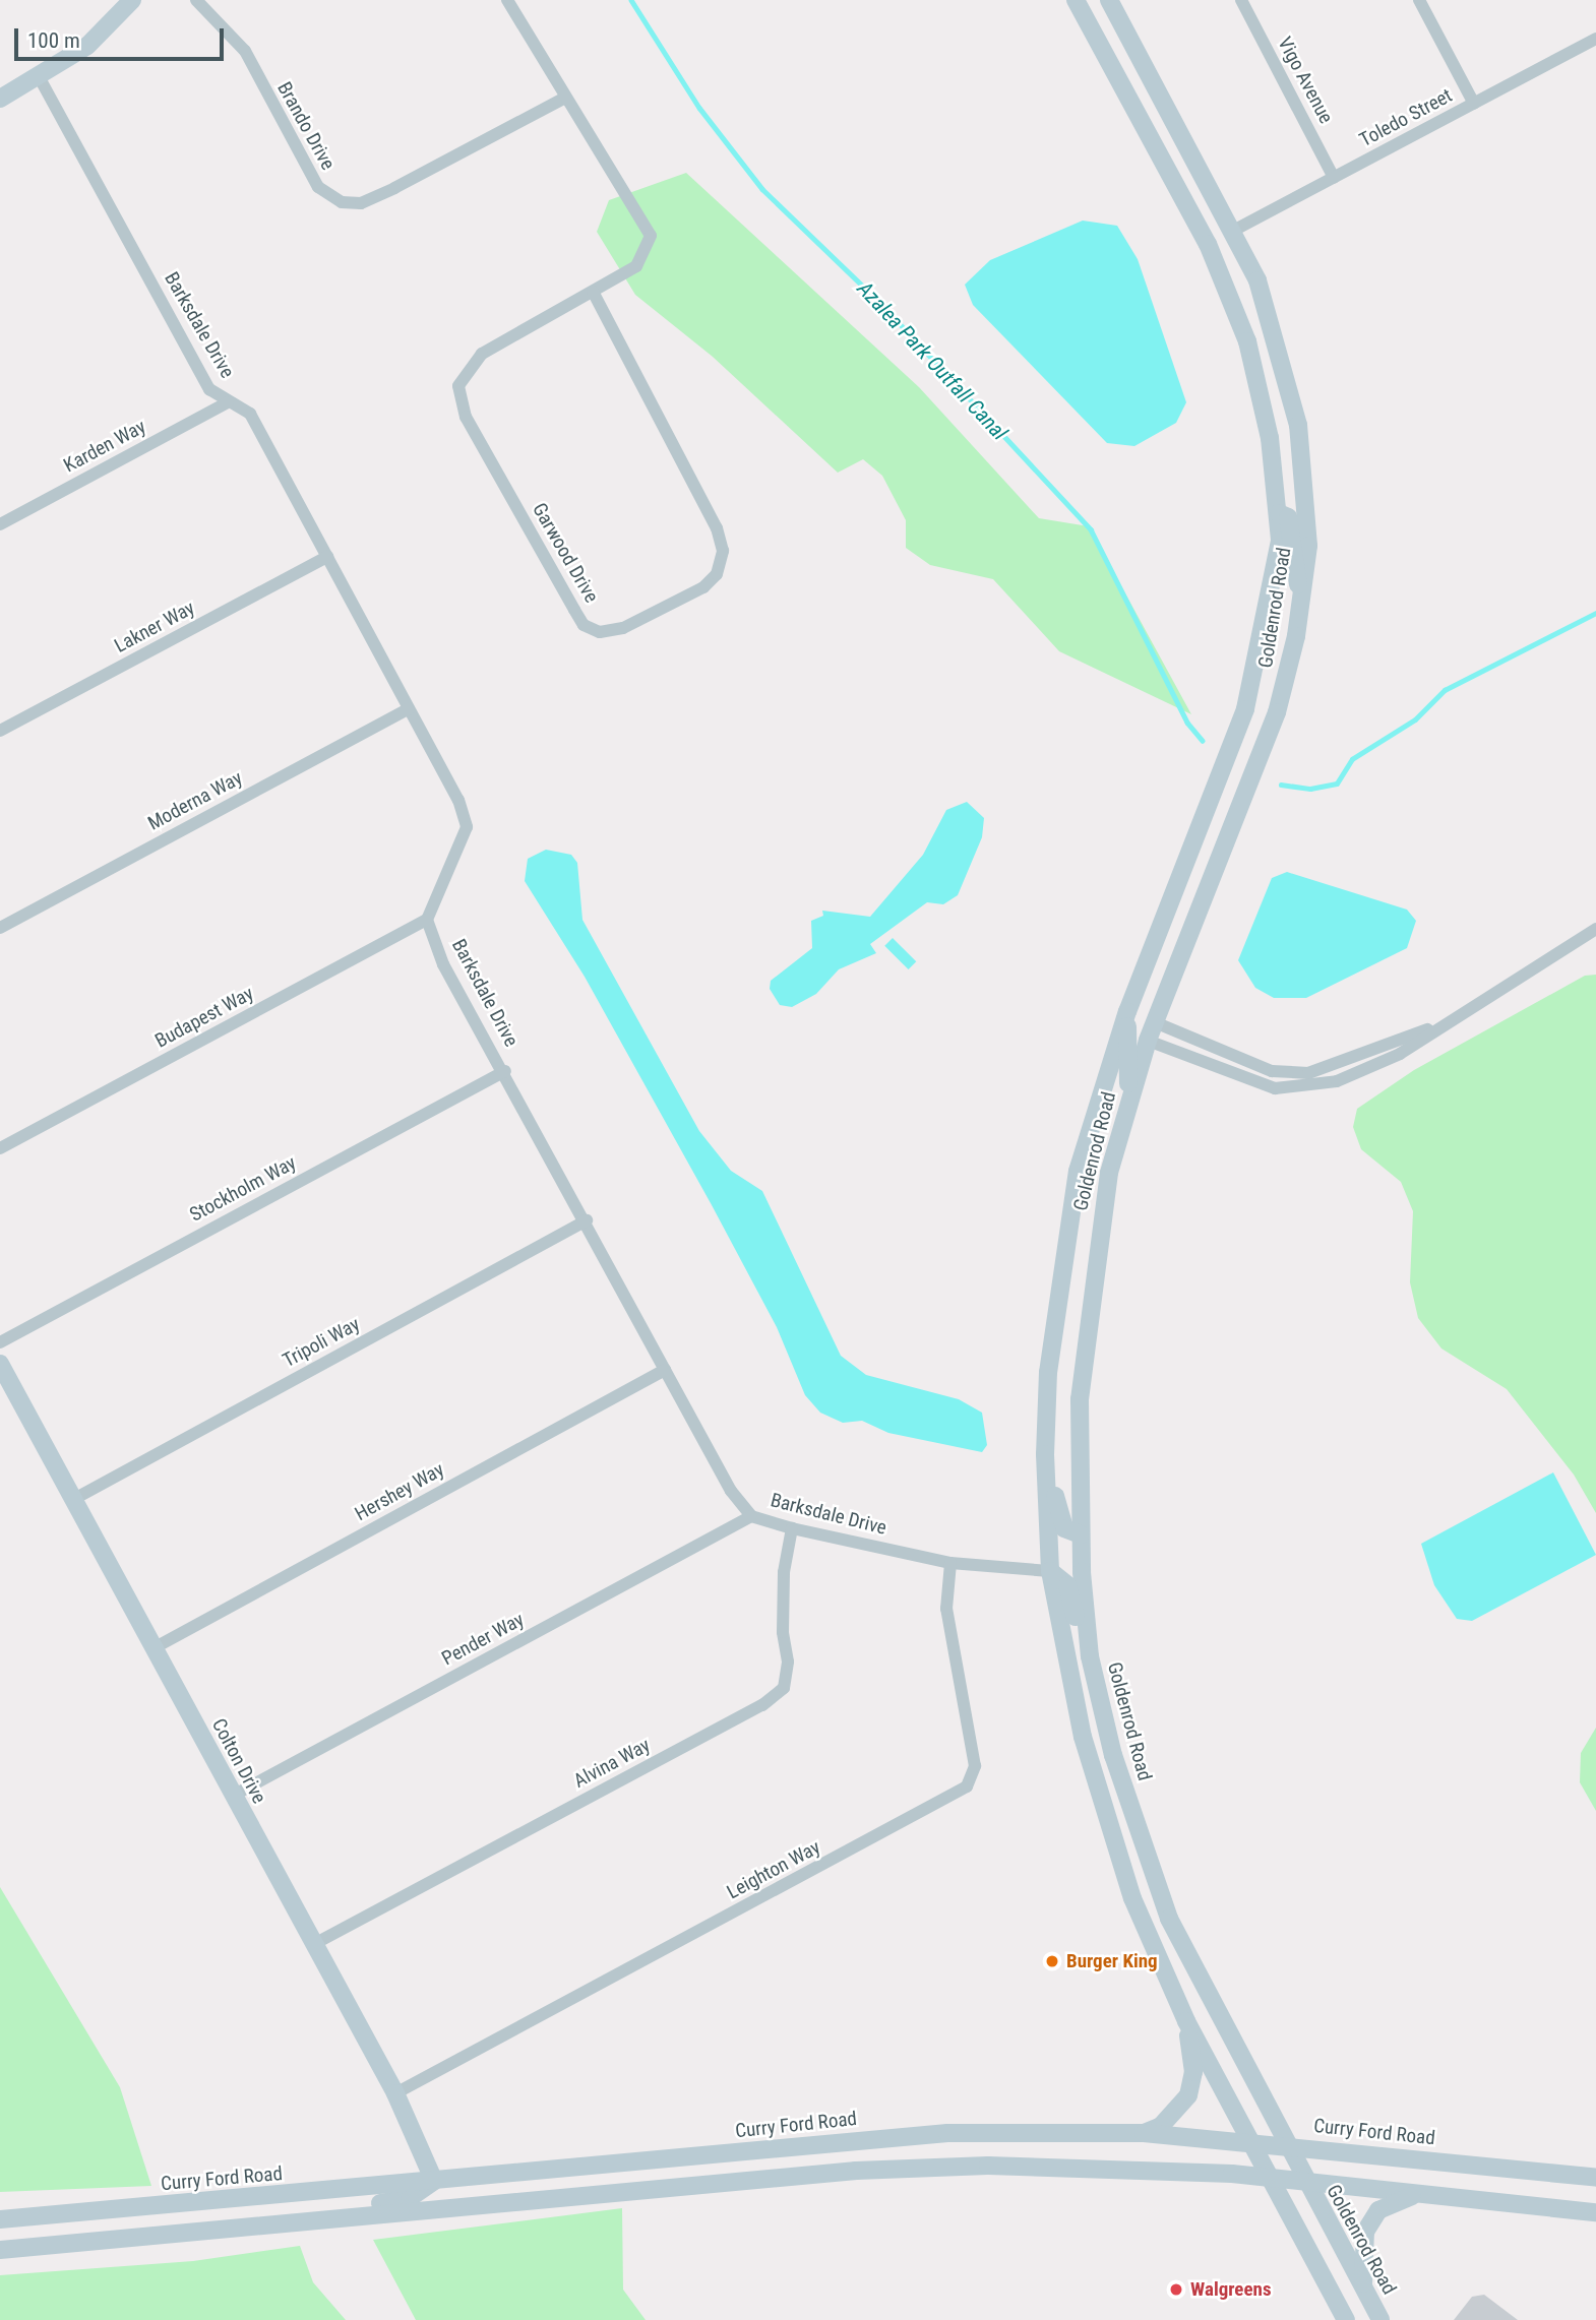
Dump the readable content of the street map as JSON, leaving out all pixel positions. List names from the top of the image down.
{
  "streets": {
    "main road": ["Goldenrod Road", "Colton Drive", "Curry Ford Road"],
    "street": [
      "Vigo Avenue",
      "Toledo Street",
      "Brando Drive",
      "Barksdale Drive",
      "Karden Way",
      "Garwood Drive",
      "Lakner Way",
      "Moderna Way",
      "Budapest Way",
      "Stockholm Way",
      "Tripoli Way",
      "Hershey Way",
      "Pender Way",
      "Alvina Way",
      "Leighton Way"
    ]
  },
  "crossings": [
    ["Vigo Avenue", "Toledo Street"],
    ["Toledo Street", "Goldenrod Road"],
    ["Brando Drive", "Garwood Drive"],
    ["Barksdale Drive", "Karden Way"],
    ["Barksdale Drive", "Goldenrod Road"],
    ["Barksdale Drive", "Lakner Way"],
    ["Barksdale Drive", "Moderna Way"],
    ["Barksdale Drive", "Budapest Way"],
    ["Barksdale Drive", "Stockholm Way"],
    ["Barksdale Drive", "Tripoli Way"],
    ["Barksdale Drive", "Hershey Way"],
    ["Barksdale Drive", "Pender Way"],
    ["Barksdale Drive", "Alvina Way"],
    ["Barksdale Drive", "Leighton Way"],
    ["Goldenrod Road", "Curry Ford Road"],
    ["Tripoli Way", "Colton Drive"],
    ["Hershey Way", "Colton Drive"],
    ["Pender Way", "Colton Drive"],
    ["Colton Drive", "Alvina Way"],
    ["Colton Drive", "Leighton Way"],
    ["Colton Drive", "Curry Ford Road"]
  ],
  "water": ["Azalea Park Outfall Canal"],
  "places": ["Burger King", "Walgreens"],
  "scale_bar": "100 m"
}
